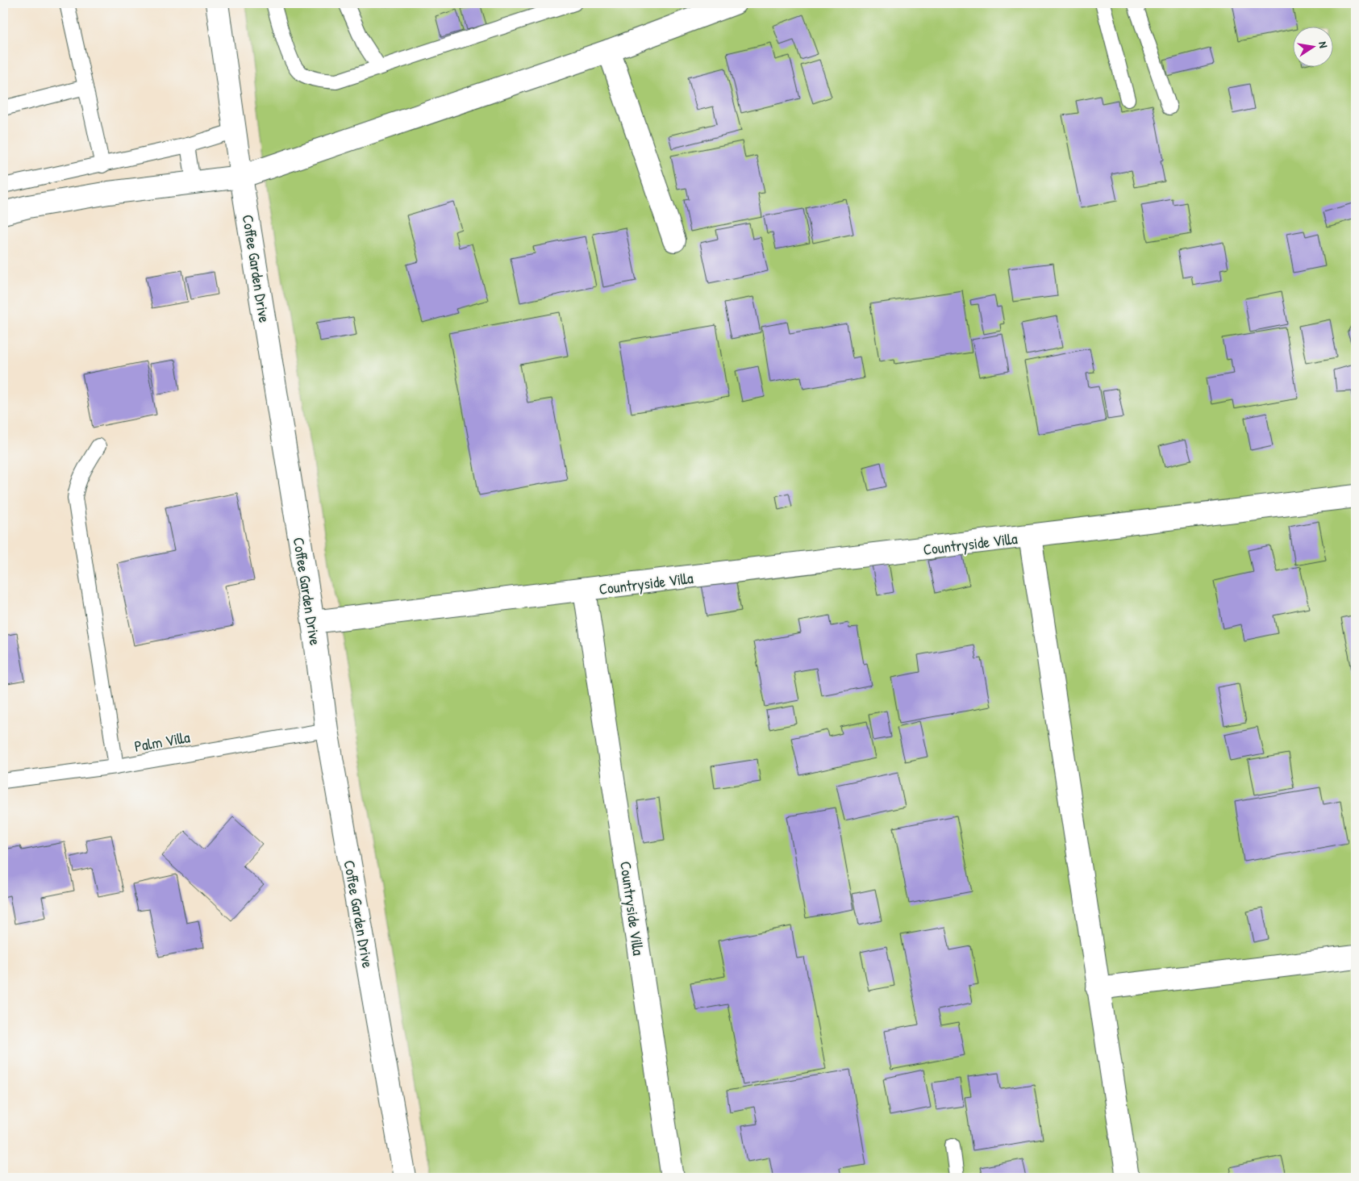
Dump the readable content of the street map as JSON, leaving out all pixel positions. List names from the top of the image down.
{
  "streets": {
    "street": ["Coffee Garden Drive", "Countryside Villa"],
    "lane": ["Palm Villa"]
  },
  "crossings": [
    ["Coffee Garden Drive", "Countryside Villa"],
    ["Coffee Garden Drive", "Palm Villa"]
  ],
  "north": "right"
}
